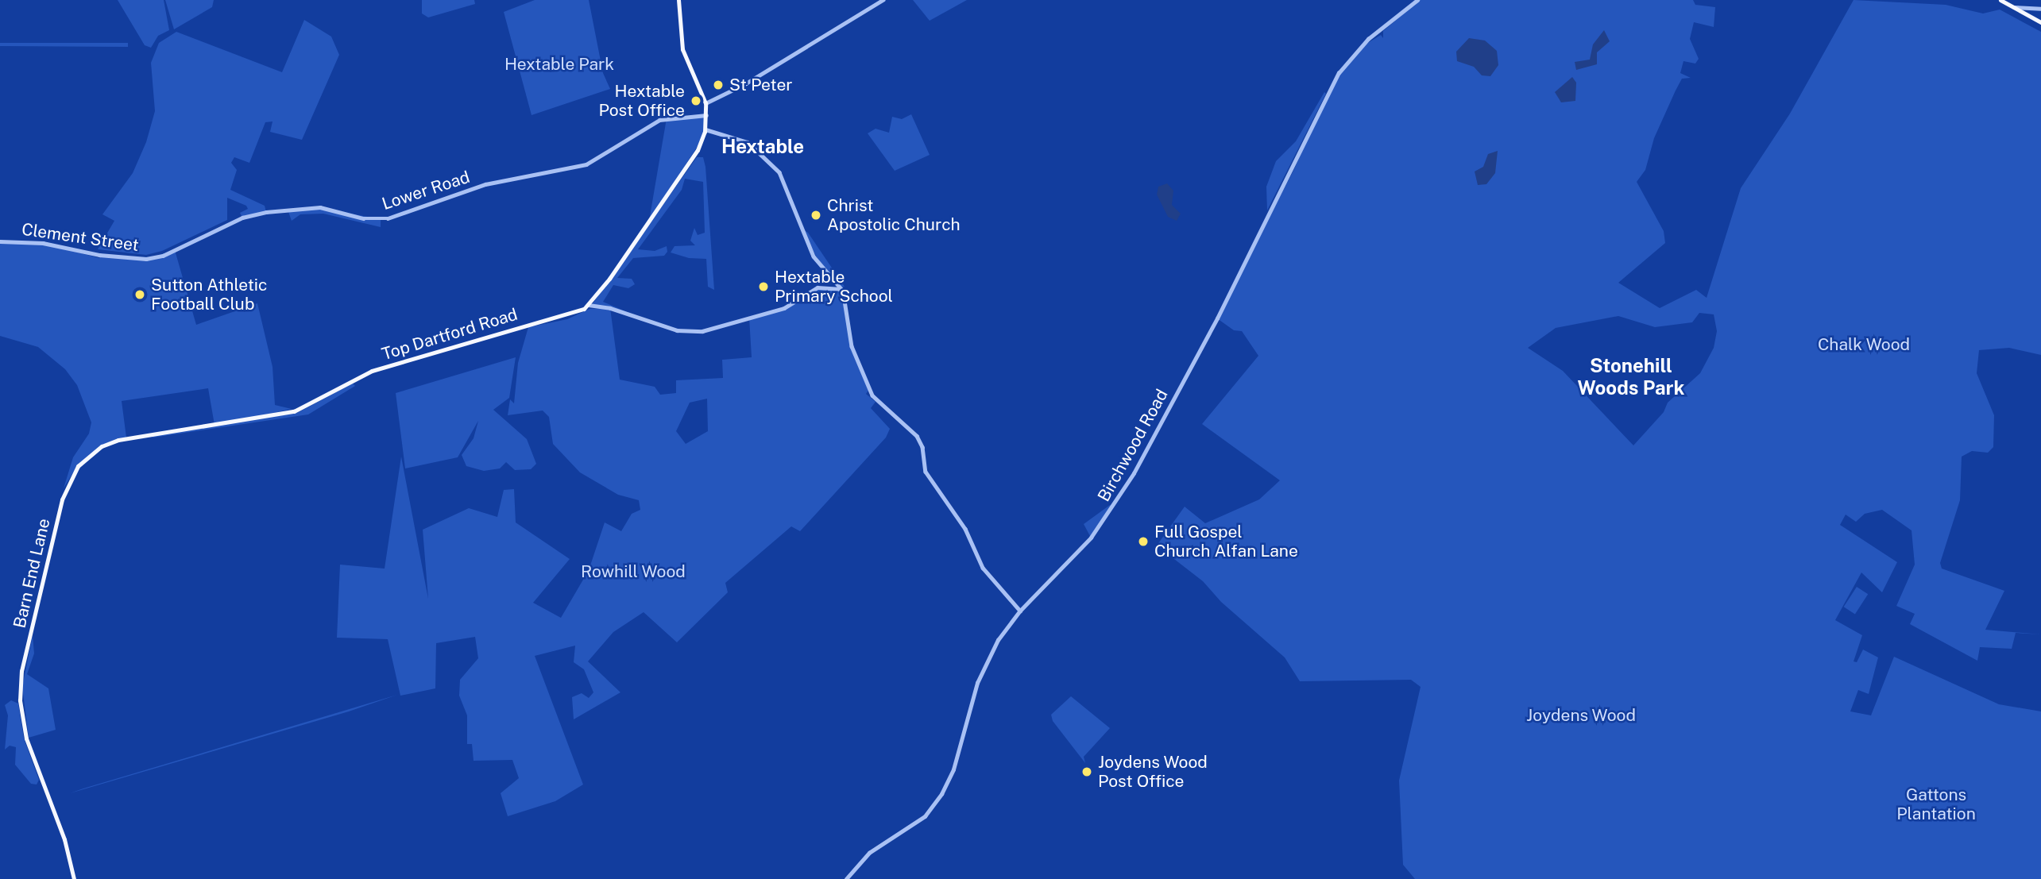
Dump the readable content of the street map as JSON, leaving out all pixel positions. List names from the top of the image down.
{
  "streets": {
    "main road": ["Top Dartford Road", "Barn End Lane"],
    "street": ["Lower Road", "Clement Street", "Birchwood Road"]
  },
  "crossings": [
    ["Lower Road", "Clement Street"],
    ["Lower Road", "Top Dartford Road"],
    ["Top Dartford Road", "Barn End Lane"]
  ],
  "districts": ["Hextable", "Stonehill Woods Park"],
  "parks": [
    "Hextable Park",
    "Chalk Wood",
    "Rowhill Wood",
    "Joydens Wood",
    "Gattons Plantation"
  ],
  "places": [
    "St Peter",
    "Hextable Post Office",
    "Christ Apostolic Church",
    "Hextable Primary School",
    "Sutton Athletic Football Club",
    "Full Gospel Church Alfan Lane",
    "Joydens Wood Post Office"
  ]
}
